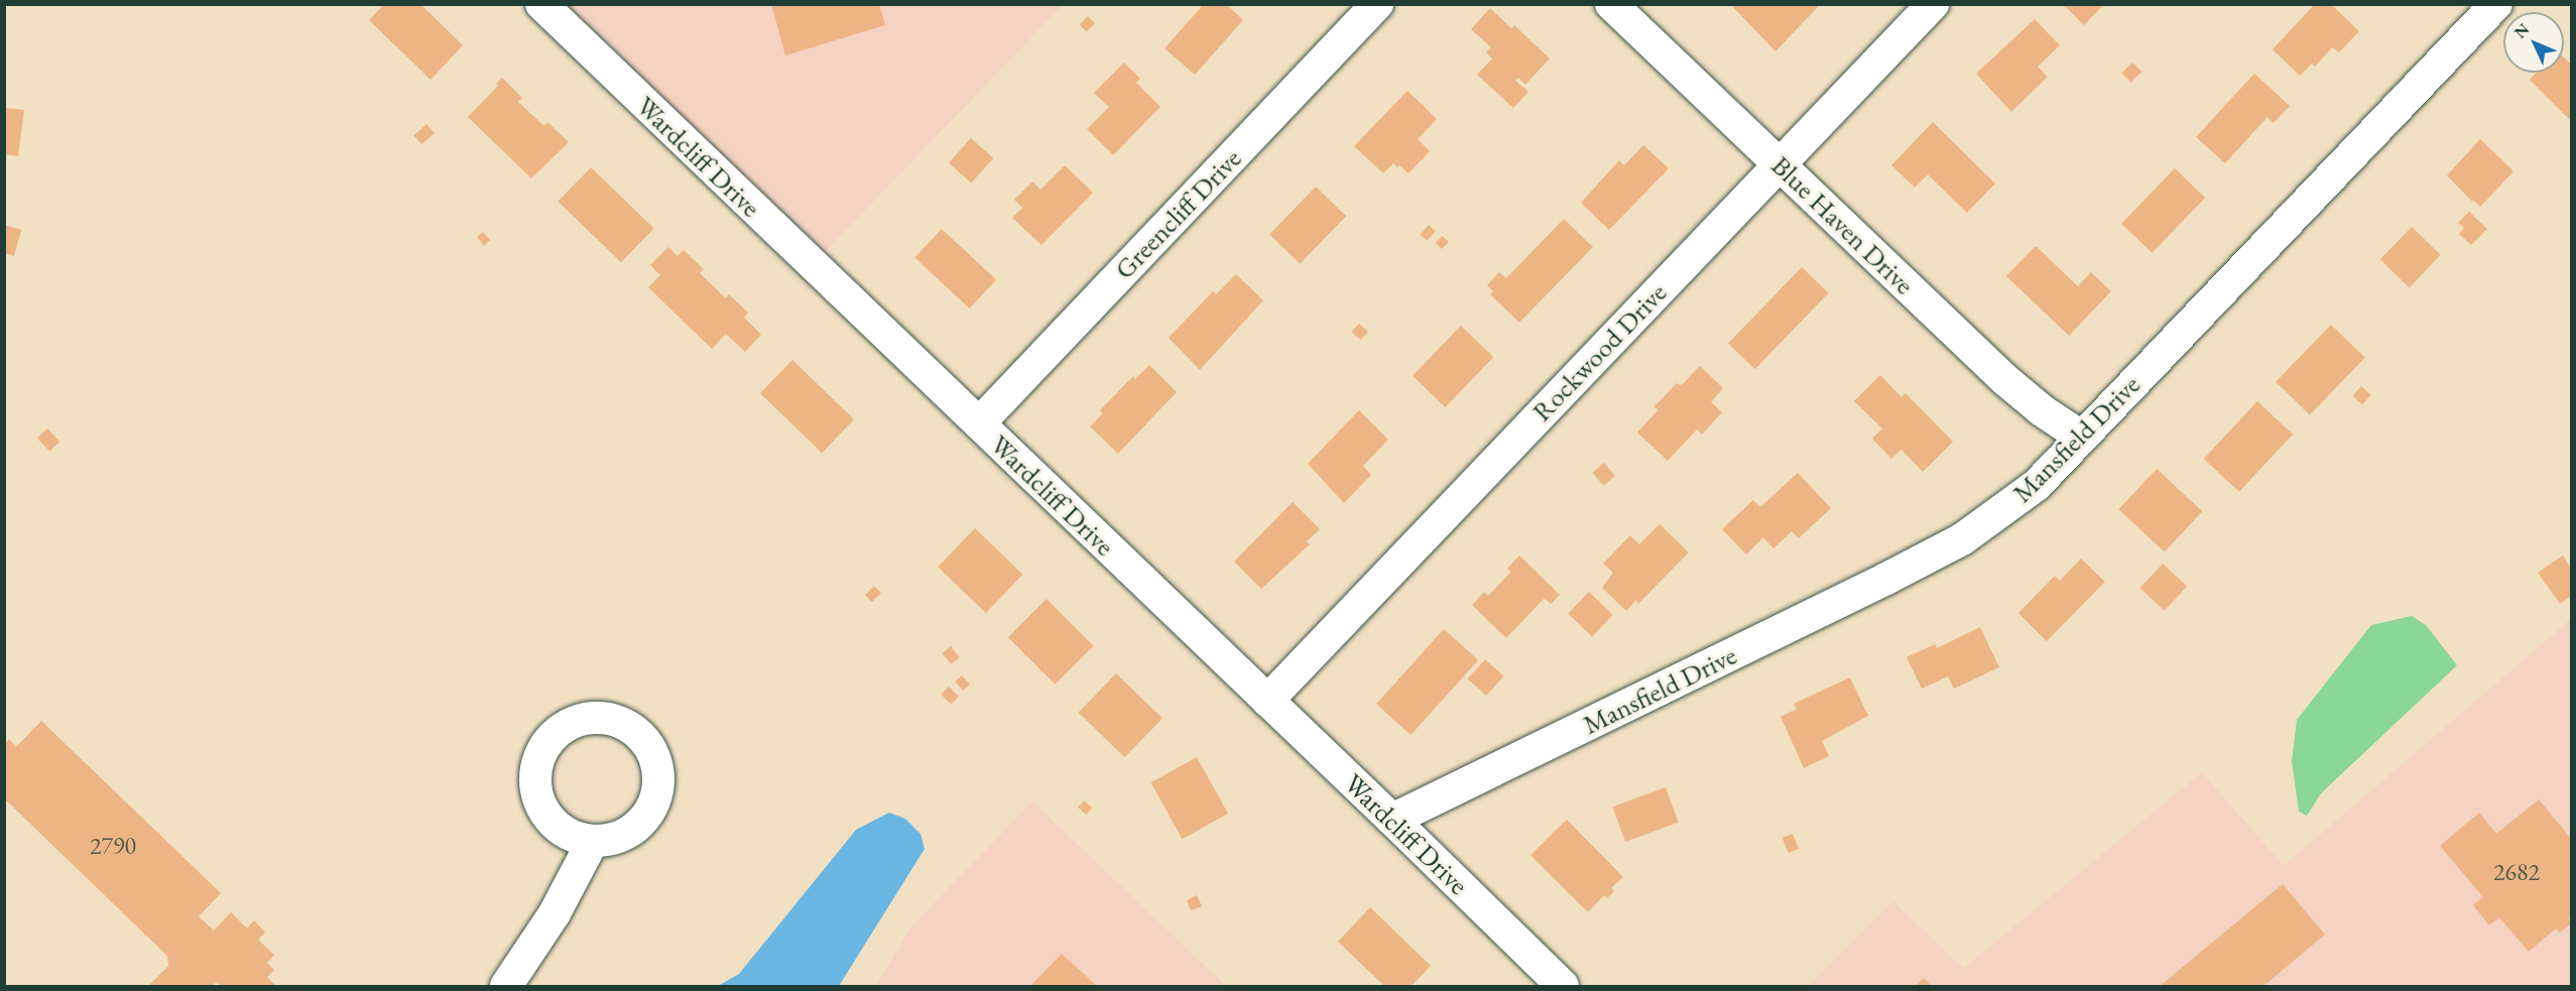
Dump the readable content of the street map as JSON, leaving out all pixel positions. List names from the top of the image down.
{
  "streets": {
    "street": [
      "Wardcliff Drive",
      "Greencliff Drive",
      "Blue Haven Drive",
      "Rockwood Drive",
      "Mansfield Drive"
    ]
  },
  "crossings": [
    ["Wardcliff Drive", "Greencliff Drive"],
    ["Wardcliff Drive", "Rockwood Drive"],
    ["Wardcliff Drive", "Mansfield Drive"],
    ["Blue Haven Drive", "Rockwood Drive"],
    ["Blue Haven Drive", "Mansfield Drive"]
  ],
  "house_numbers": ["2790", "2682"],
  "north": "top left"
}
